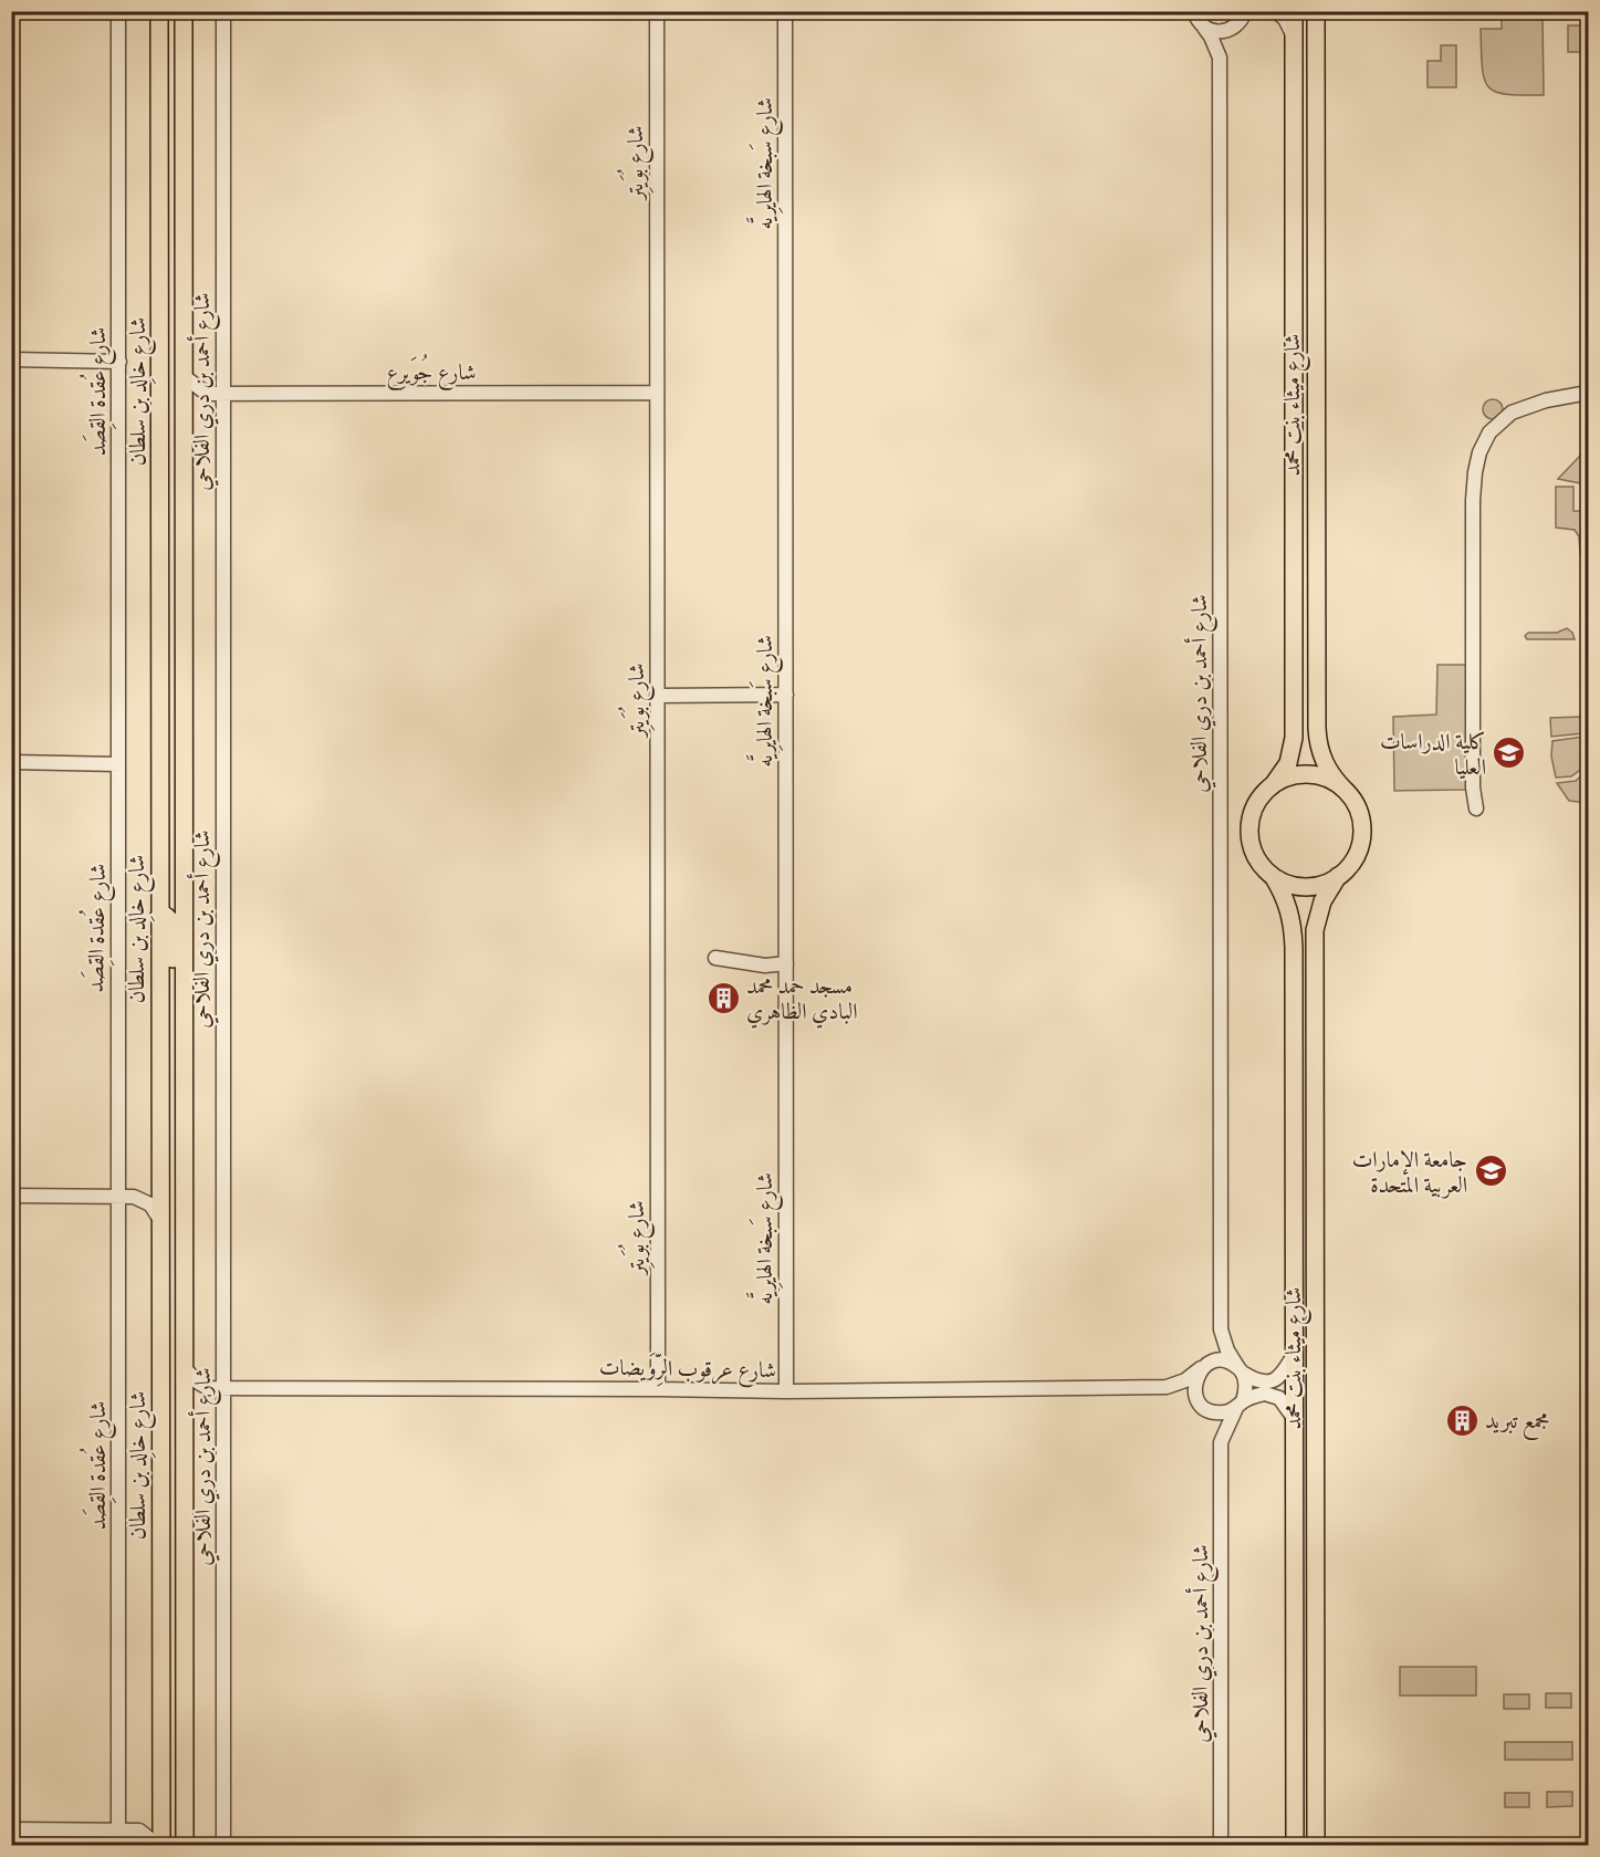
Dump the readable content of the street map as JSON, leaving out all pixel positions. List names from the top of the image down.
{
  "streets": {
    "main road": ["شارع خالِد بن سلطان", "شارع ميثاء بنت محمد"],
    "street": [
      "شارع بُوَيتِر",
      "شارع سَبخة الهايرِيَّه",
      "شارع جُوَيرِع",
      "شارع عُقدة القِصَد",
      "شارع أحمد بن دري الفلاحي",
      "شارع عرقوب الرِّوَيضات"
    ]
  },
  "crossings": [
    ["شارع بُوَيتِر", "شارع جُوَيرِع"],
    ["شارع بُوَيتِر", "شارع عرقوب الرِّوَيضات"],
    ["شارع سَبخة الهايرِيَّه", "شارع عرقوب الرِّوَيضات"],
    ["شارع جُوَيرِع", "شارع أحمد بن دري الفلاحي"],
    ["شارع أحمد بن دري الفلاحي", "شارع عرقوب الرِّوَيضات"]
  ],
  "places": {
    "school or university": ["كلية الدراسات العليا", "جامعة الإمارات العربية المتحدة"],
    "building": ["مسجد حمد محمد البادي الظاهري", "مجمع تبريد"]
  }
}
